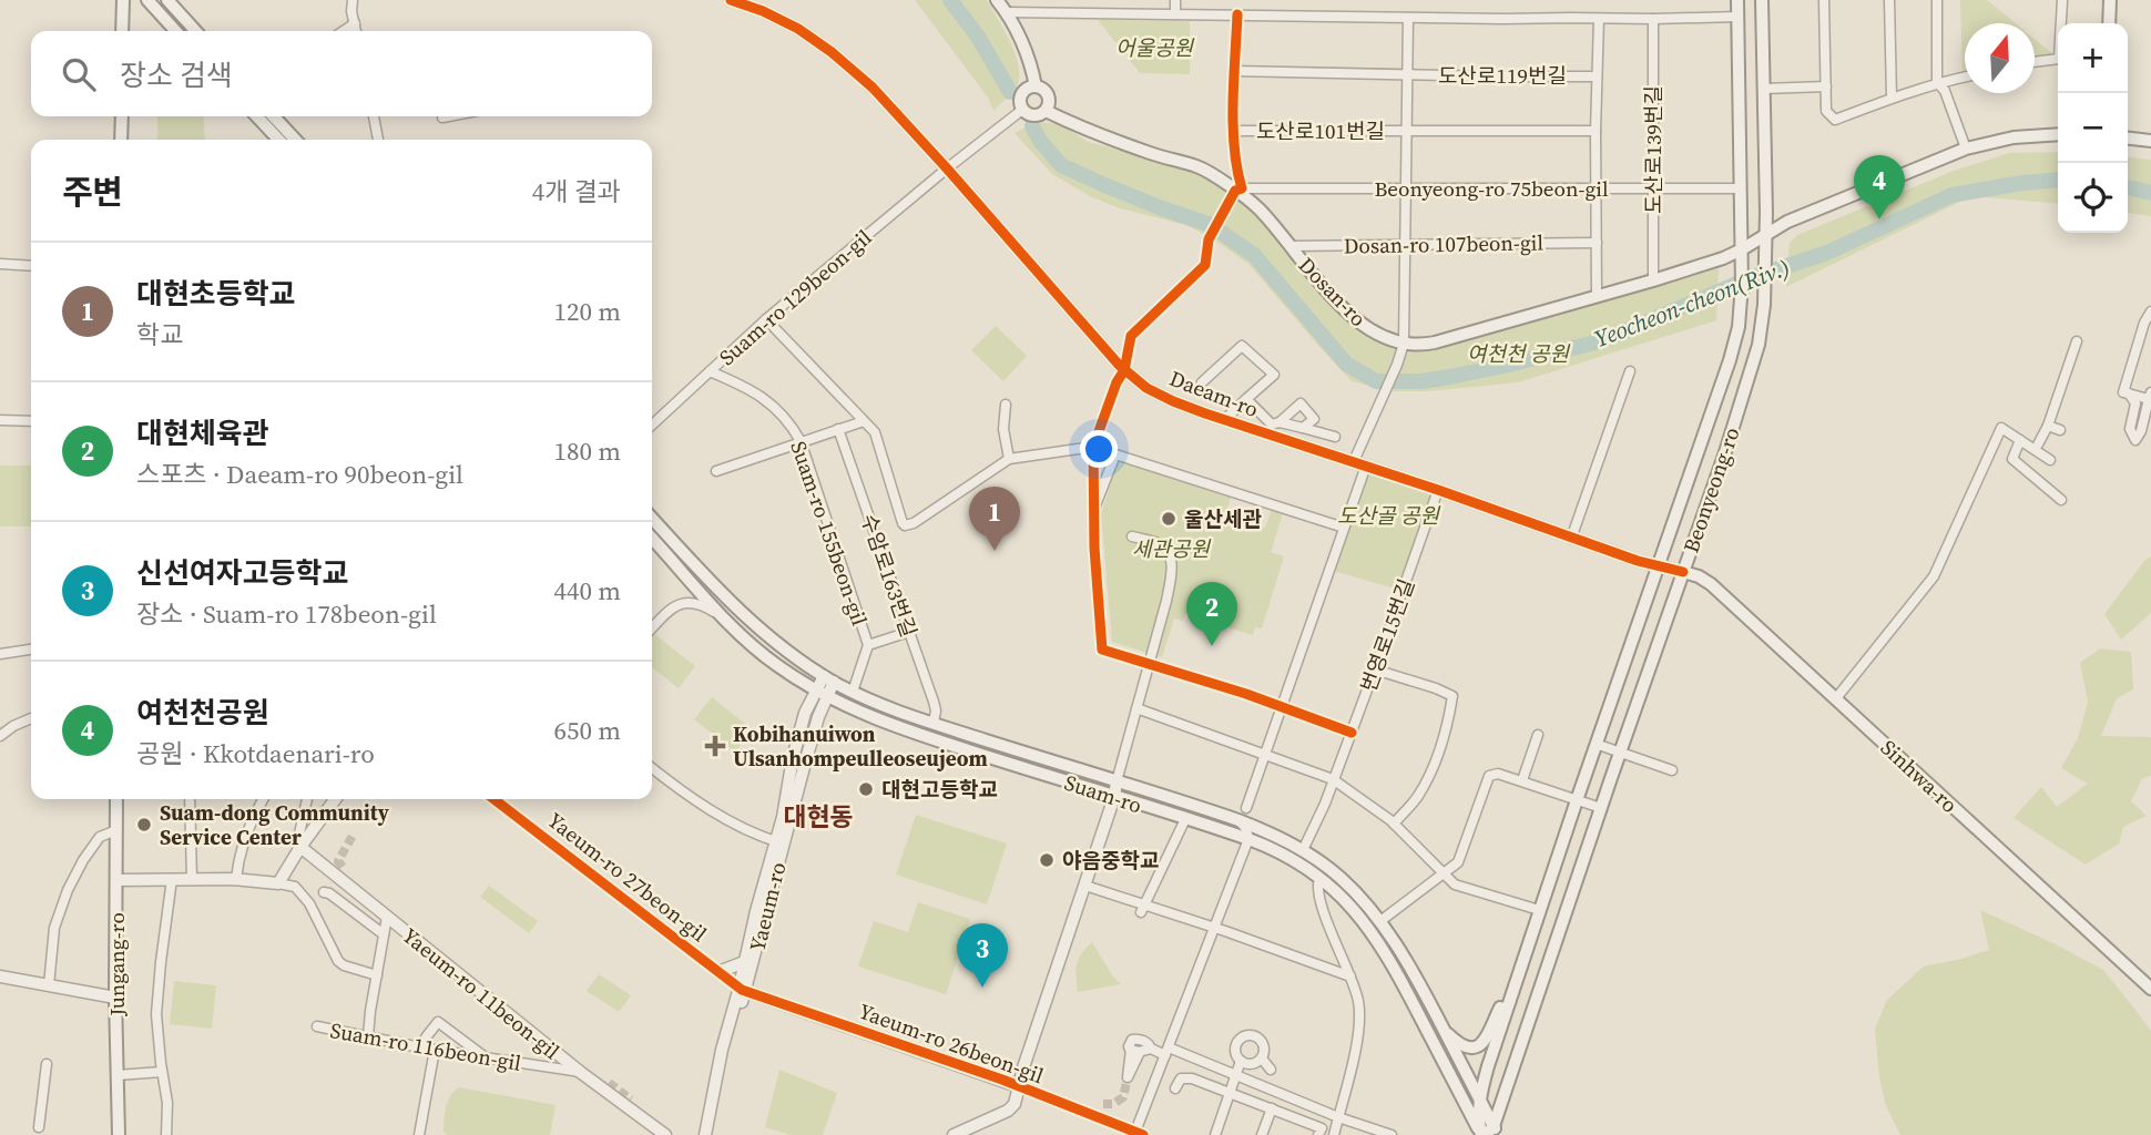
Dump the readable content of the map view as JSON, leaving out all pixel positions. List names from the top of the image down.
{
  "streets": {
    "main road": [
      "Dosan-ro",
      "Beonyeong-ro",
      "Sinhwa-ro",
      "Suam-ro",
      "Jungang-ro"
    ],
    "street": [
      "도산로119번길",
      "도산로101번길",
      "도산로139번길",
      "Beonyeong-ro 75beon-gil",
      "Dosan-ro 107beon-gil",
      "Suam-ro 129beon-gil",
      "Daeam-ro",
      "Suam-ro 155beon-gil",
      "수암로163번길",
      "번영로15번길",
      "Yaeum-ro 27beon-gil",
      "Yaeum-ro",
      "Yaeum-ro 11beon-gil",
      "Yaeum-ro 26beon-gil",
      "Suam-ro 116beon-gil"
    ]
  },
  "crossings": [
    ["도산로139번길", "Beonyeong-ro 75beon-gil"],
    ["도산로139번길", "Dosan-ro"],
    ["Beonyeong-ro 75beon-gil", "Dosan-ro"],
    ["Beonyeong-ro 75beon-gil", "Beonyeong-ro"],
    ["Dosan-ro 107beon-gil", "Dosan-ro"],
    ["Dosan-ro", "Suam-ro 129beon-gil"],
    ["Dosan-ro", "Beonyeong-ro"],
    ["Suam-ro 129beon-gil", "Daeam-ro"],
    ["Suam-ro 129beon-gil", "Suam-ro 155beon-gil"],
    ["Daeam-ro", "Beonyeong-ro"],
    ["Daeam-ro", "번영로15번길"],
    ["Daeam-ro", "Sinhwa-ro"],
    ["Beonyeong-ro", "Sinhwa-ro"],
    ["Beonyeong-ro", "Suam-ro"],
    ["Suam-ro 155beon-gil", "Suam-ro"],
    ["수암로163번길", "Suam-ro"],
    ["번영로15번길", "Suam-ro"],
    ["Yaeum-ro 27beon-gil", "Yaeum-ro"],
    ["Yaeum-ro 27beon-gil", "Yaeum-ro 26beon-gil"],
    ["Yaeum-ro", "Yaeum-ro 26beon-gil"],
    ["Yaeum-ro 11beon-gil", "Suam-ro 116beon-gil"]
  ],
  "districts": ["대현동"],
  "water": ["Yeocheon-cheon(Riv.)"],
  "parks": [
    "어울공원",
    "여천천 공원",
    "도산골 공원",
    "세관공원"
  ],
  "places": {
    "other": [
      "울산세관",
      "대현고등학교",
      "Suam-dong Community Service Center",
      "야음중학교"
    ],
    "health": ["Kobihanuiwon Ulsanhompeulleoseujeom"]
  },
  "north": "top",
  "page": {
    "map_buttons": ["+", "−"],
    "search": "장소 검색",
    "heading": ["주변", "4개 결과"],
    "pins": [
      "4",
      "1",
      "2",
      "3"
    ],
    "list": [
      {
        "mark": "1",
        "name": "대현초등학교",
        "note": "학교",
        "value": "120 m"
      },
      {
        "mark": "2",
        "name": "대현체육관",
        "note": "스포츠 · Daeam-ro 90beon-gil",
        "value": "180 m"
      },
      {
        "mark": "3",
        "name": "신선여자고등학교",
        "note": "장소 · Suam-ro 178beon-gil",
        "value": "440 m"
      },
      {
        "mark": "4",
        "name": "여천천공원",
        "note": "공원 · Kkotdaenari-ro",
        "value": "650 m"
      }
    ]
  }
}
